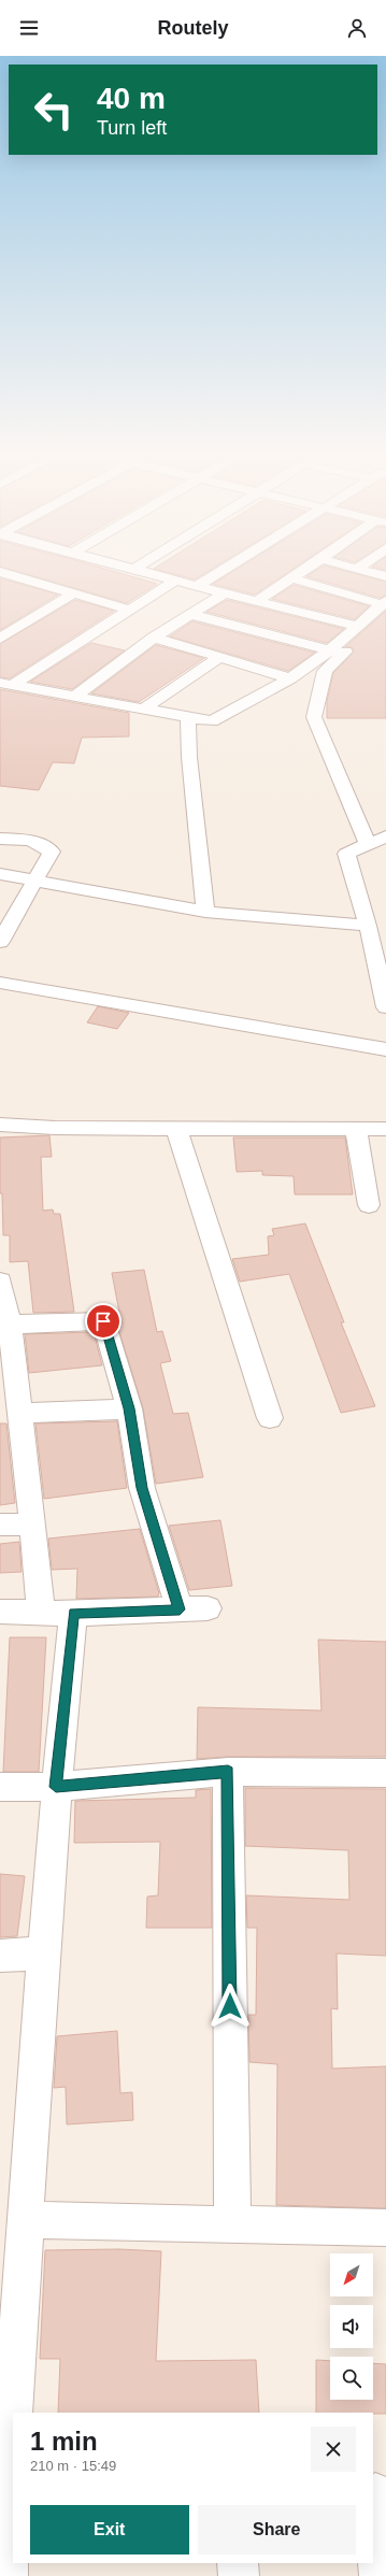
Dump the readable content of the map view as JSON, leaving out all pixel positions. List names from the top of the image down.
{
  "north": "bottom left",
  "page": {
    "header": "Routely",
    "turn": ["40 m", "Turn left"],
    "heading": ["1 min", "210 m · 15:49"],
    "buttons": ["Exit", "Share"]
  }
}
